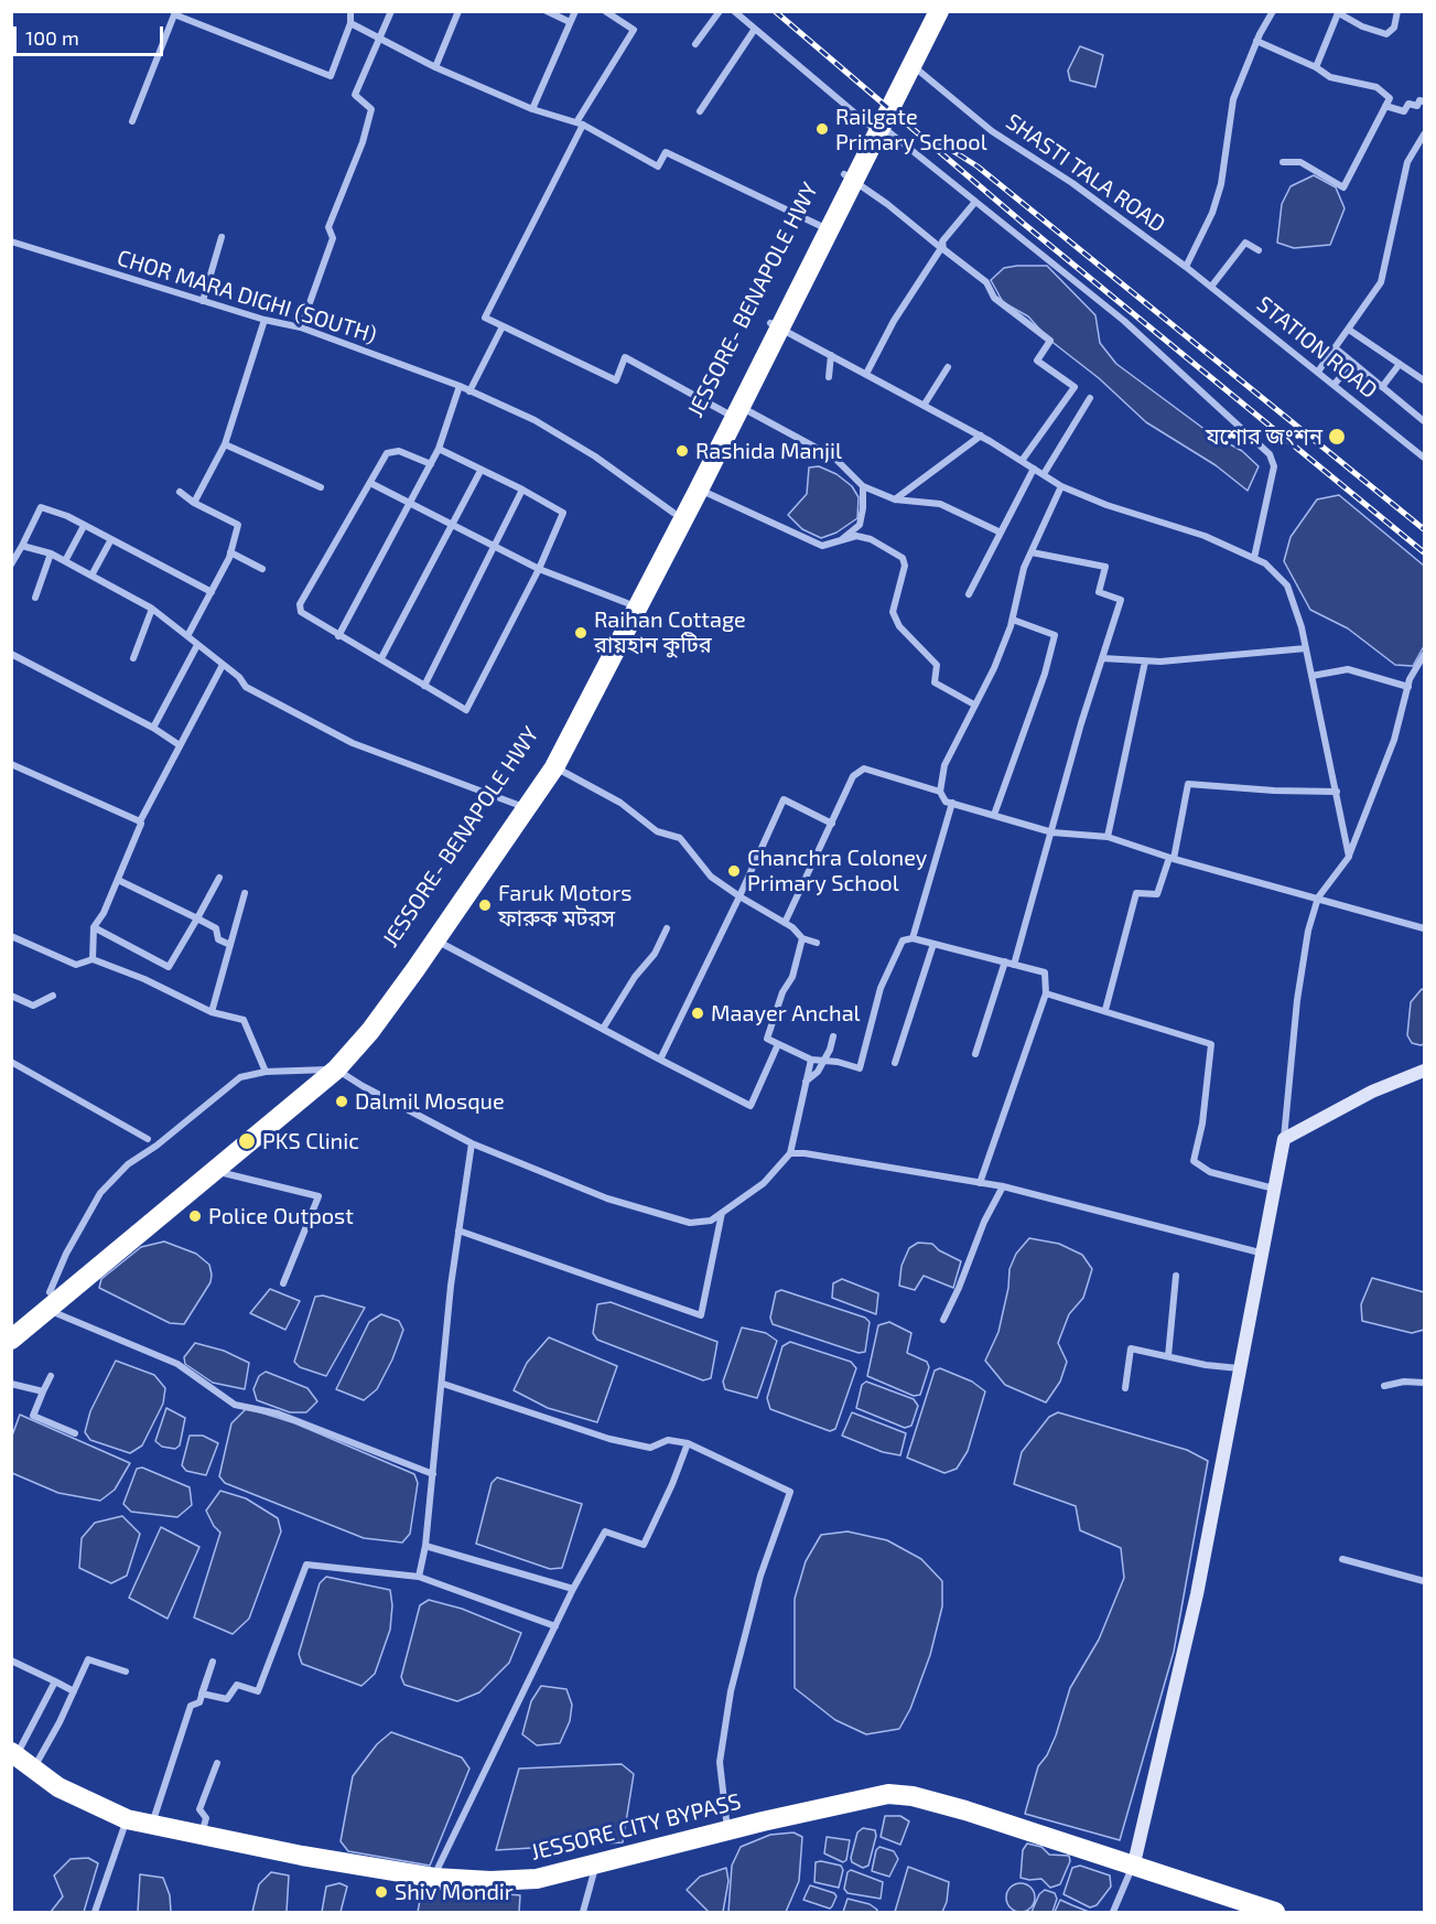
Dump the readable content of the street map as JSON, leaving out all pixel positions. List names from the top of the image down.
{
  "streets": {
    "highway": ["JESSORE- BENAPOLE HWY", "JESSORE CITY BYPASS"],
    "street": ["SHASTI TALA ROAD", "CHOR MARA DIGHI (SOUTH)", "STATION ROAD"]
  },
  "crossings": [
    ["SHASTI TALA ROAD", "JESSORE- BENAPOLE HWY"],
    ["SHASTI TALA ROAD", "STATION ROAD"],
    ["CHOR MARA DIGHI (SOUTH)", "JESSORE- BENAPOLE HWY"]
  ],
  "places": [
    "Railgate Primary School",
    "যশোর জংশন",
    "Rashida Manjil",
    "Raihan Cottage রায়হান কুটির",
    "Chanchra Coloney Primary School",
    "Faruk Motors ফারুক মটরস",
    "Maayer Anchal",
    "Dalmil Mosque",
    "PKS Clinic",
    "Police Outpost",
    "Shiv Mondir"
  ],
  "scale_bar": "100 m"
}
